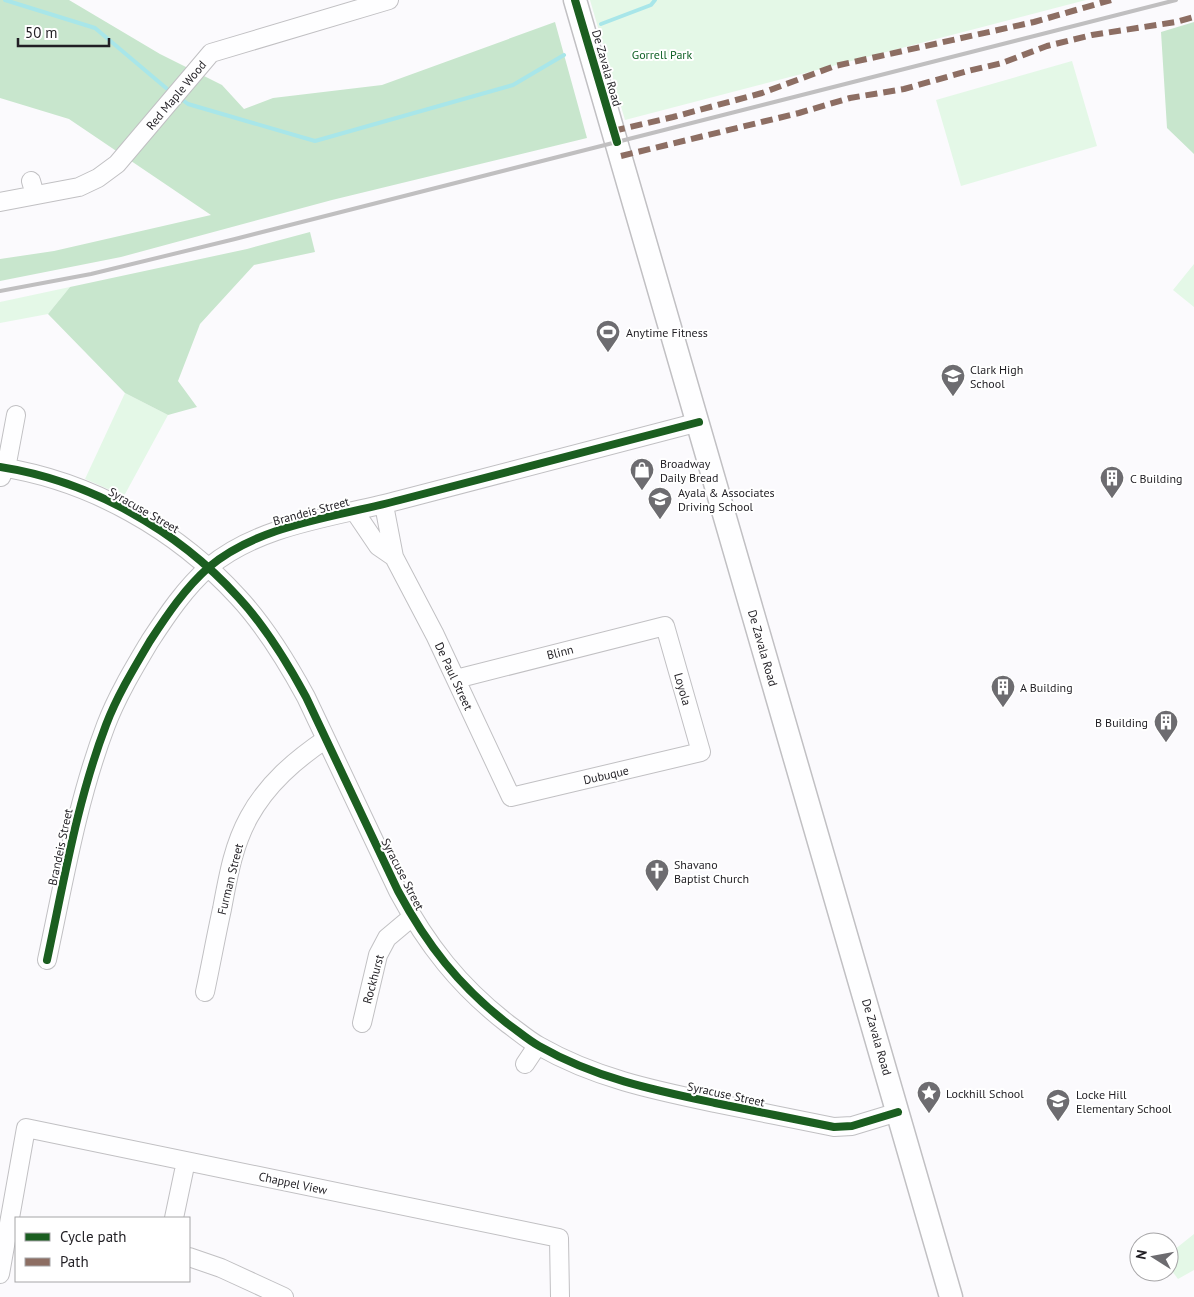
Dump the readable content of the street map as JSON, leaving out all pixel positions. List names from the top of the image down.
{
  "streets": {
    "main road": ["De Zavala Road"],
    "street": [
      "Red Maple Wood",
      "Syracuse Street",
      "Brandeis Street",
      "Blinn",
      "De Paul Street",
      "Loyola",
      "Dubuque",
      "Furman Street",
      "Rockhurst",
      "Chappel View"
    ]
  },
  "crossings": [
    ["De Zavala Road", "Syracuse Street"],
    ["De Zavala Road", "Brandeis Street"],
    ["Syracuse Street", "Brandeis Street"],
    ["Syracuse Street", "Furman Street"],
    ["Syracuse Street", "Rockhurst"],
    ["Brandeis Street", "De Paul Street"],
    ["Blinn", "De Paul Street"],
    ["Blinn", "Loyola"],
    ["De Paul Street", "Dubuque"],
    ["Loyola", "Dubuque"]
  ],
  "parks": ["Gorrell Park"],
  "places": {
    "sports": ["Anytime Fitness"],
    "school or university": ["Clark High School", "Ayala & Associates Driving School", "Locke Hill Elementary School"],
    "shop": ["Broadway Daily Bread"],
    "building": ["C Building", "A Building", "B Building"],
    "church": ["Shavano Baptist Church"],
    "place": ["Lockhill School"]
  },
  "legend": ["Cycle path", "Path"],
  "scale_bar": "50 m",
  "north": "left"
}
